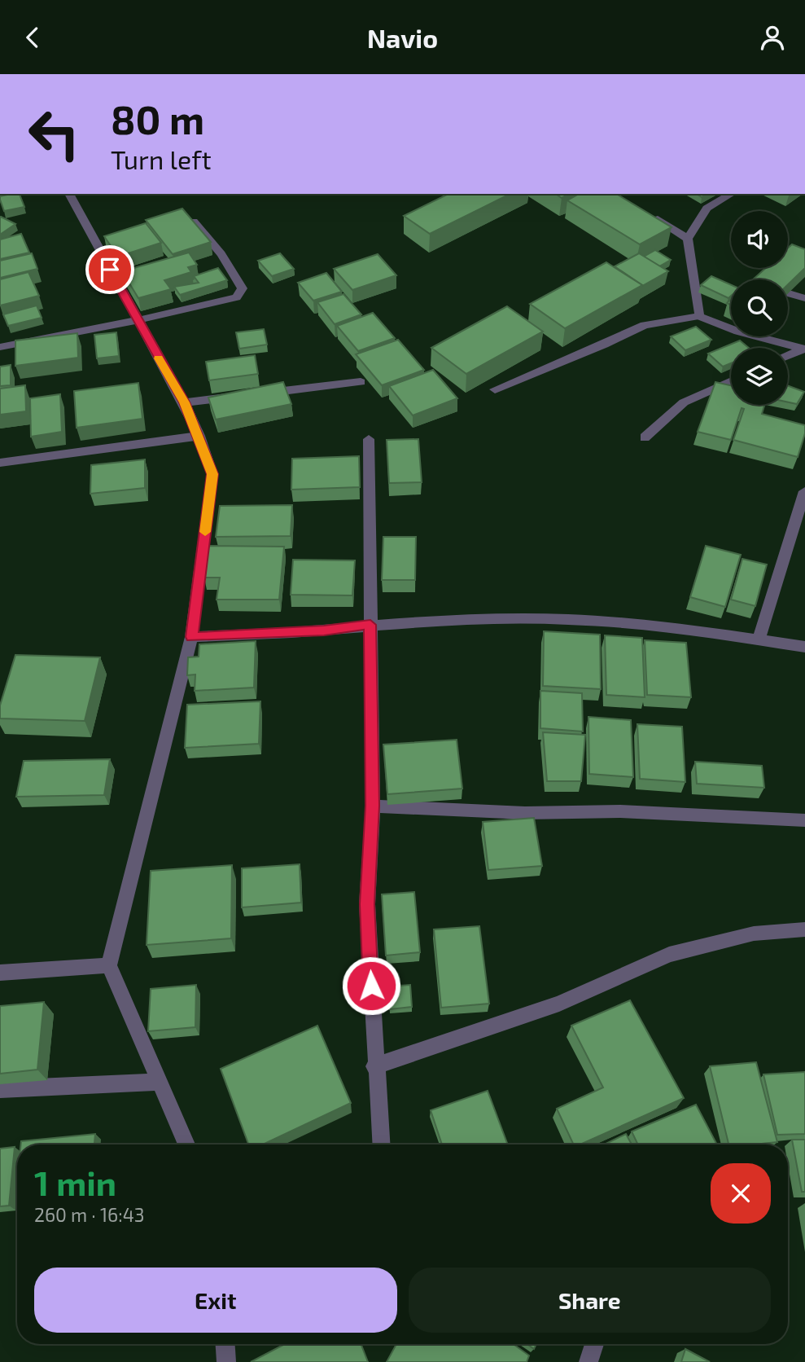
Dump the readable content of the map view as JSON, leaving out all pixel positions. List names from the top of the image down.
{
  "page": {
    "header": "Navio",
    "turn": ["80 m", "Turn left"],
    "heading": ["1 min", "260 m · 16:43"],
    "buttons": ["Exit", "Share"]
  }
}
